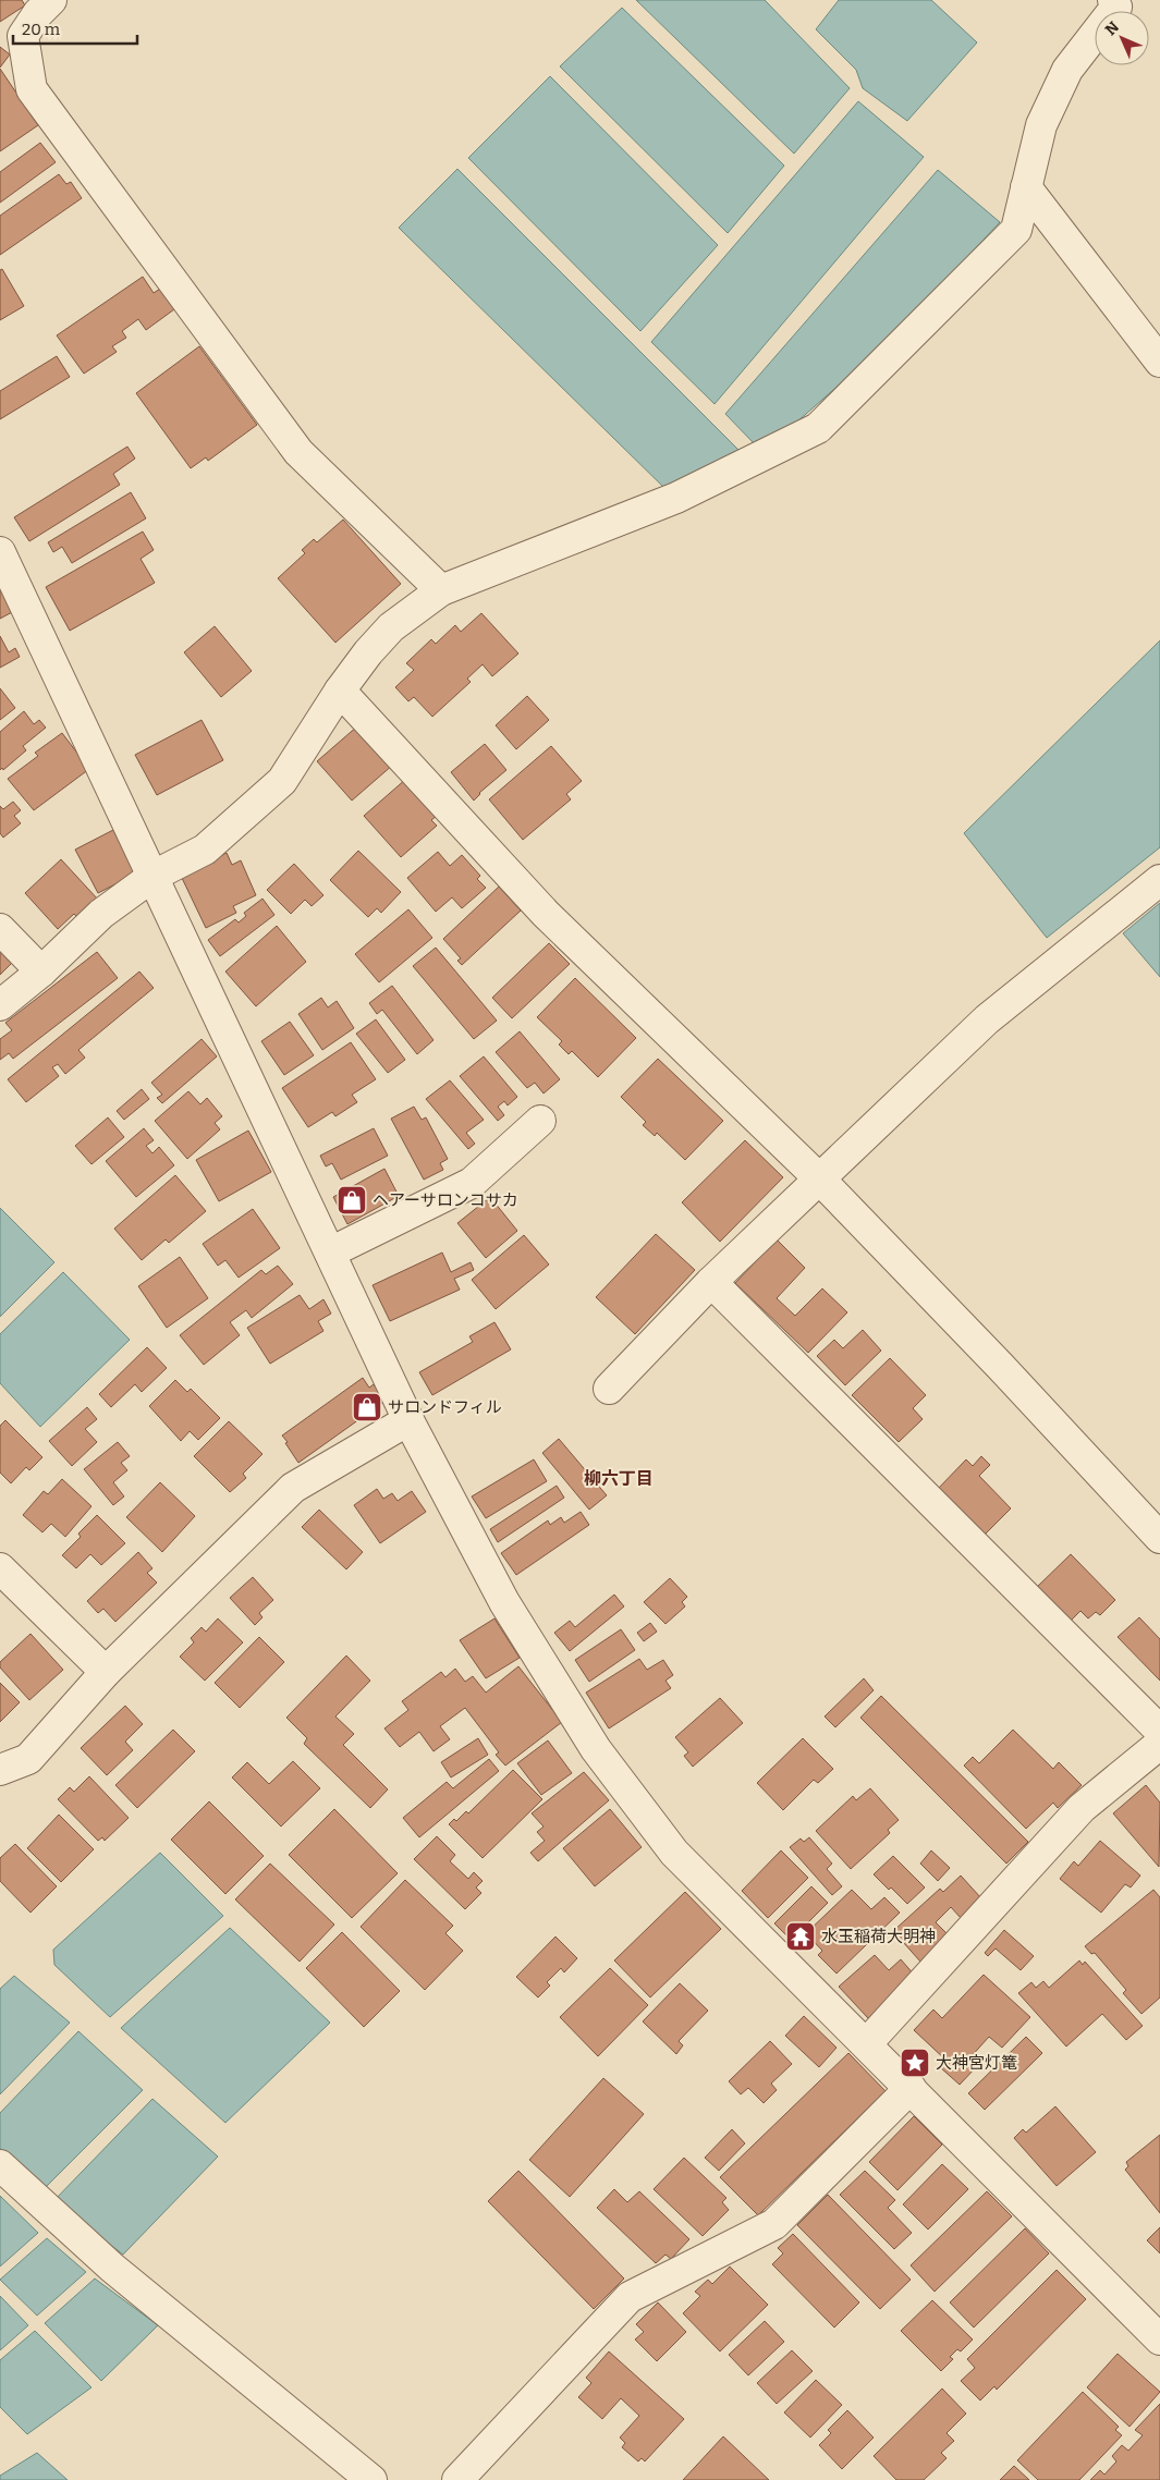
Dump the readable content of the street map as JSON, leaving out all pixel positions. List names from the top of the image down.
{
  "districts": ["柳六丁目"],
  "places": {
    "shop": ["ヘアーサロンコサカ", "サロンドフィル"],
    "temple": ["水玉稲荷大明神"],
    "place": ["大神宮灯篭"]
  },
  "scale_bar": "20 m",
  "north": "top left"
}
